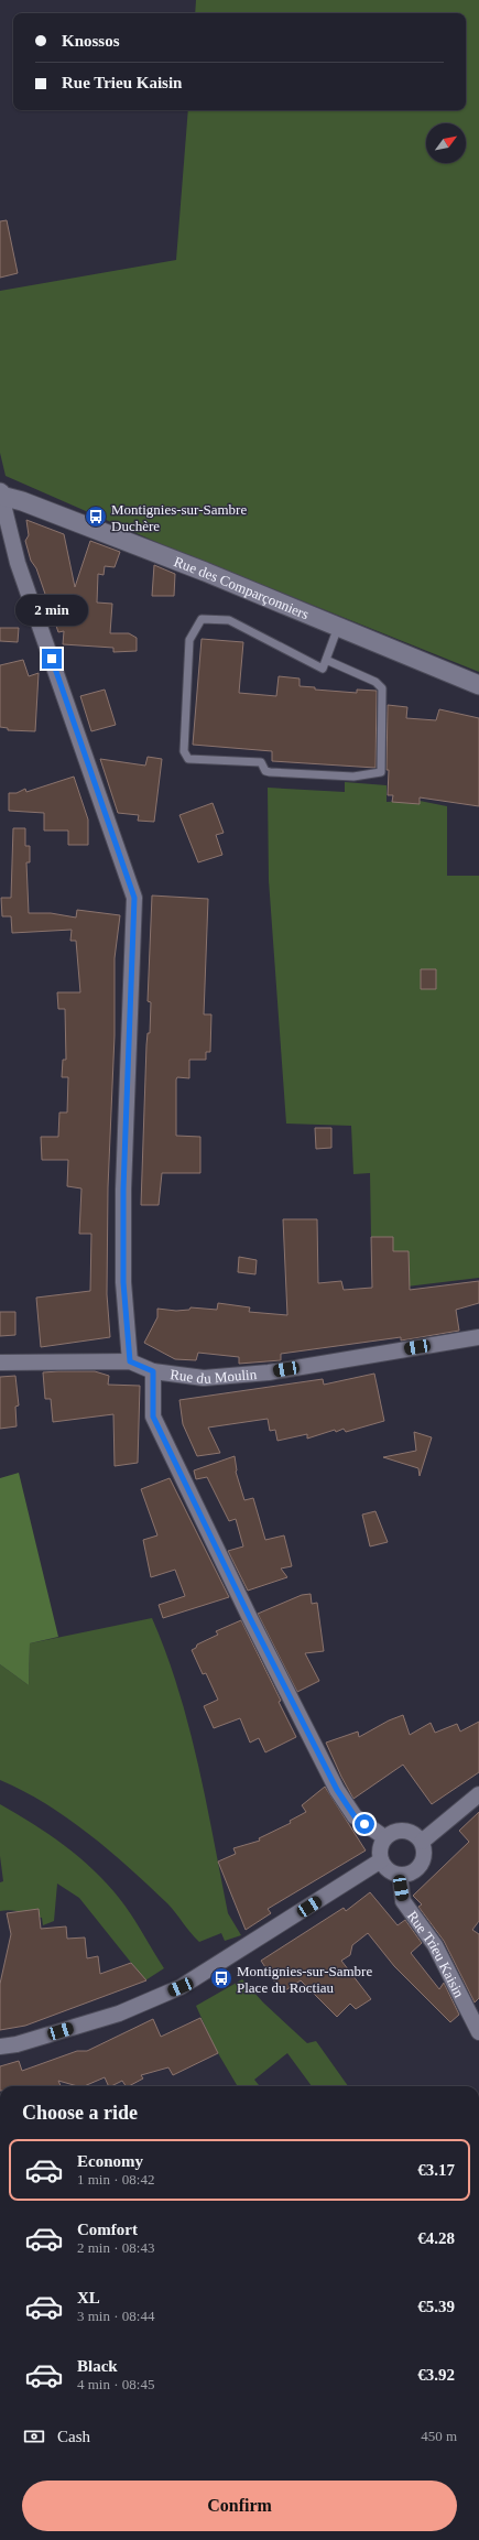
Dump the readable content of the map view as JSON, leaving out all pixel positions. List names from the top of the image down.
{
  "streets": {
    "street": ["Rue des Comparçonniers", "Rue du Moulin", "Rue Trieu Kaisin"]
  },
  "places": {
    "bus stop": ["Montignies-sur-Sambre Duchère", "Montignies-sur-Sambre Place du Roctiau"]
  },
  "north": "top right",
  "page": {
    "banner": ["Knossos", "Rue Trieu Kaisin"],
    "bubble": "2 min",
    "heading": "Choose a ride",
    "list": [
      {
        "name": "Economy",
        "note": "1 min · 08:42",
        "value": "€3.17"
      },
      {
        "name": "Comfort",
        "note": "2 min · 08:43",
        "value": "€4.28"
      },
      {
        "name": "XL",
        "note": "3 min · 08:44",
        "value": "€5.39"
      },
      {
        "name": "Black",
        "note": "4 min · 08:45",
        "value": "€3.92"
      }
    ],
    "pay": ["Cash", "450 m"],
    "buttons": "Confirm"
  }
}
